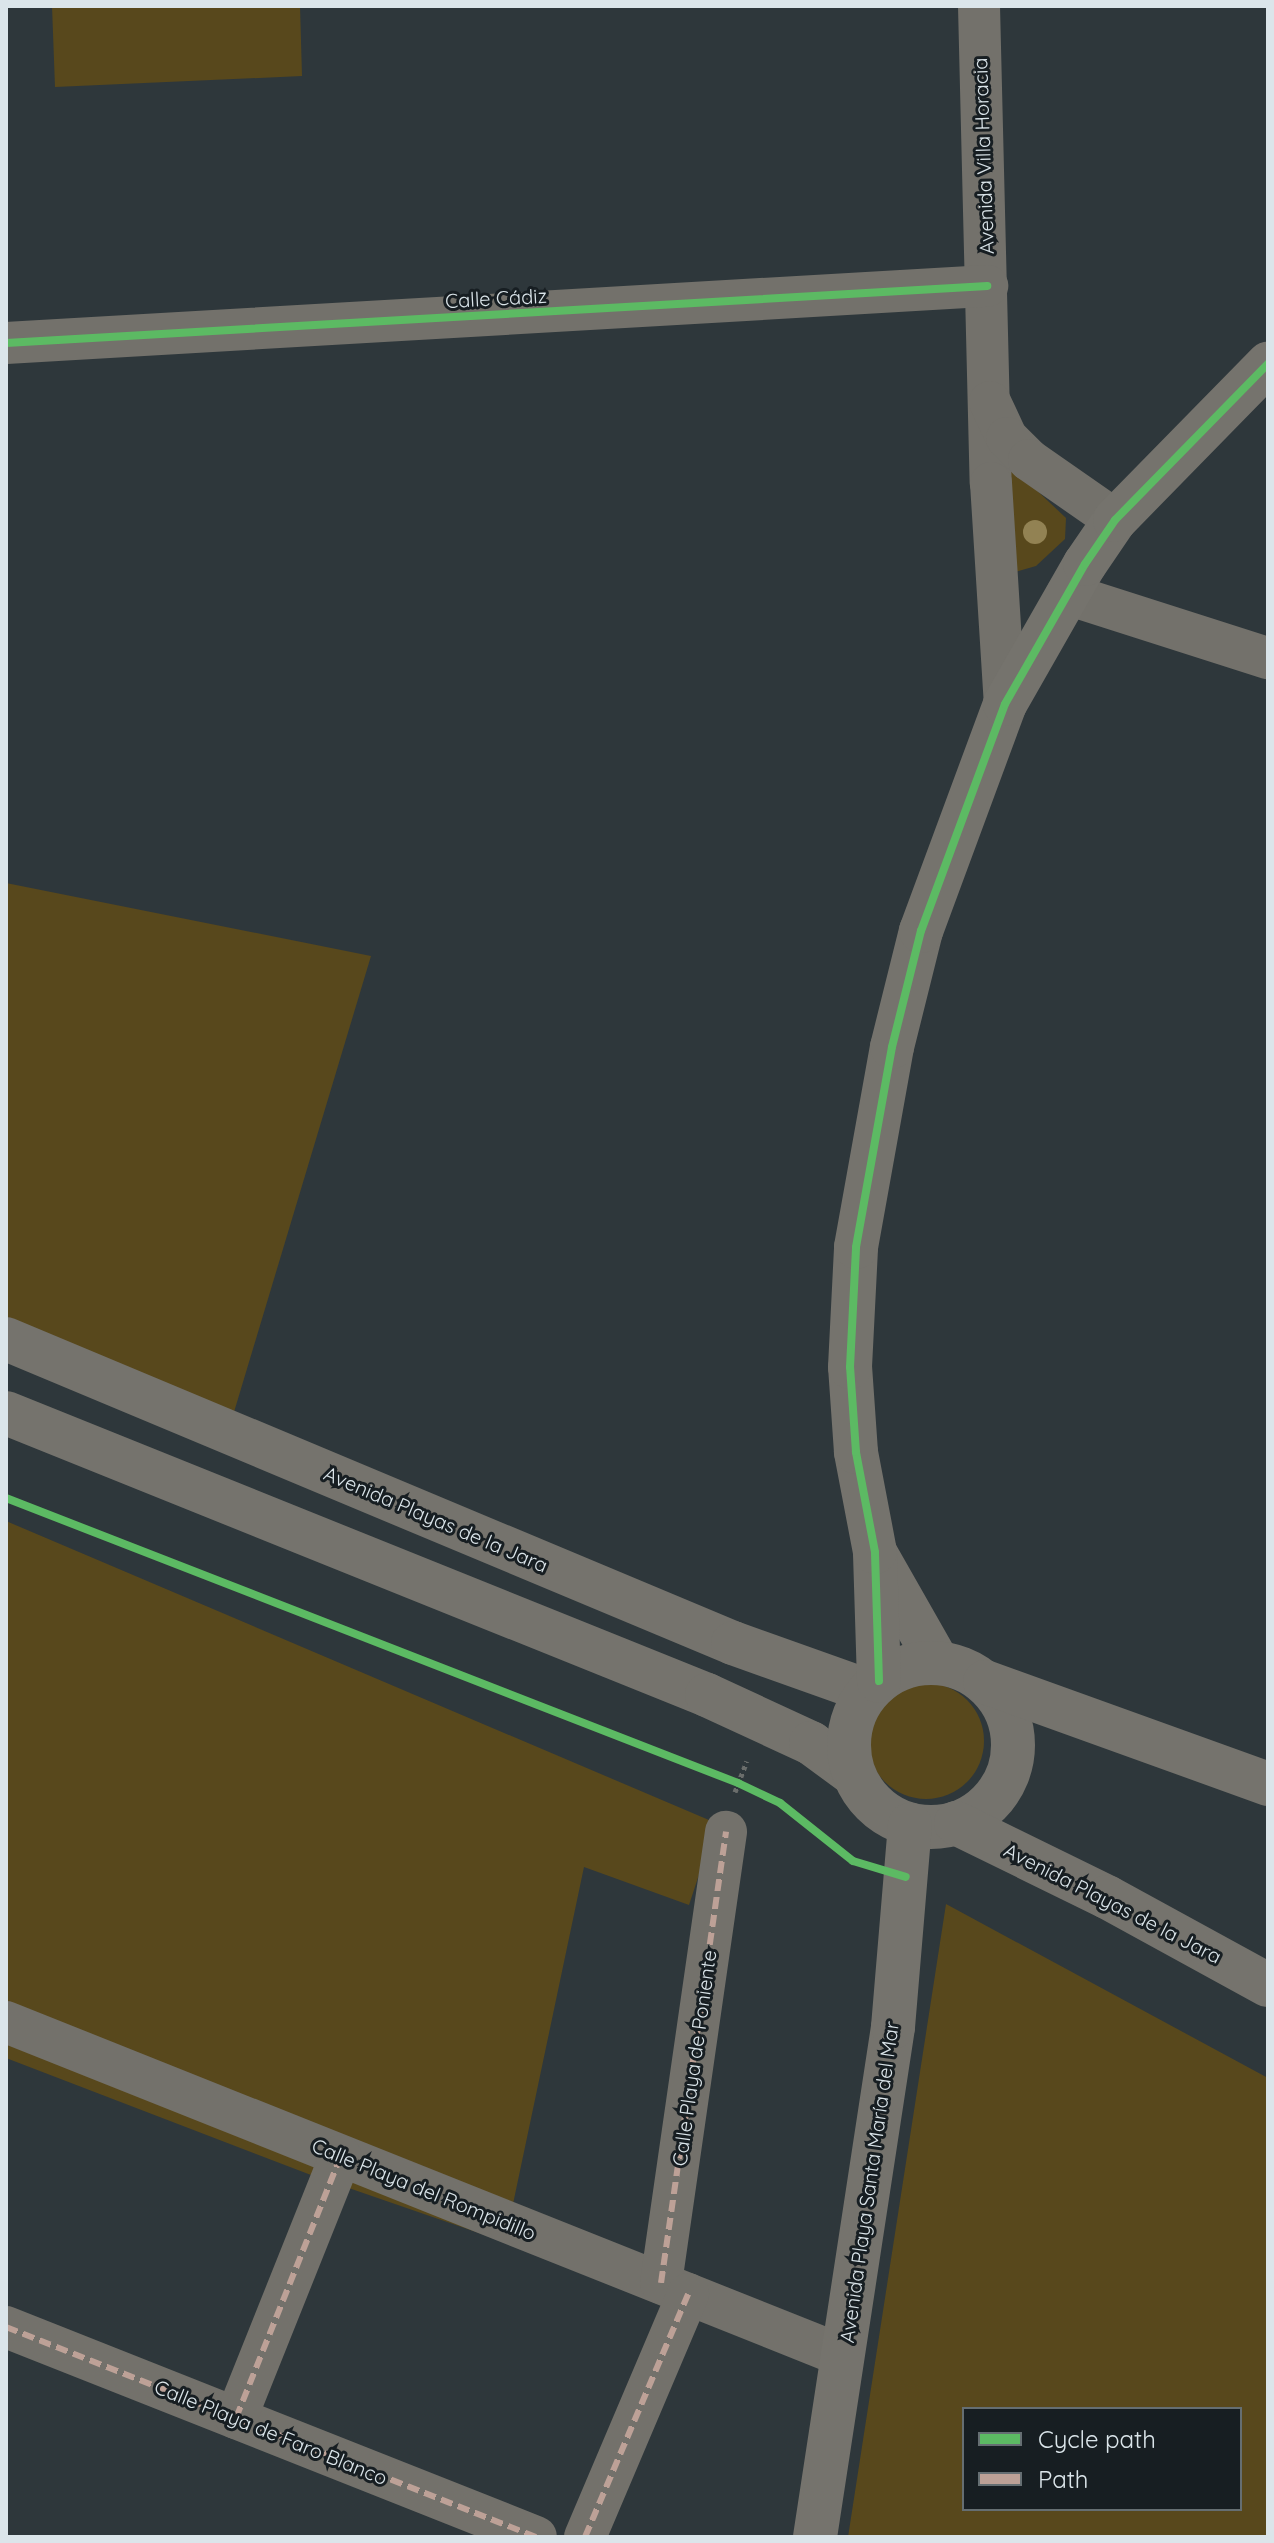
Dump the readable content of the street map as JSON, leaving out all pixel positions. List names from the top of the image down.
{
  "streets": {
    "street": [
      "Avenida Villa Horacia",
      "Calle Cádiz",
      "Avenida Playas de la Jara",
      "Calle Playa de Poniente",
      "Avenida Playa Santa María del Mar",
      "Calle Playa del Rompidillo",
      "Calle Playa de Faro Blanco"
    ]
  },
  "crossings": [
    ["Avenida Villa Horacia", "Calle Cádiz"],
    ["Avenida Playas de la Jara", "Avenida Playa Santa María del Mar"],
    ["Calle Playa de Poniente", "Calle Playa del Rompidillo"],
    ["Avenida Playa Santa María del Mar", "Calle Playa del Rompidillo"]
  ],
  "legend": ["Cycle path", "Path"]
}
